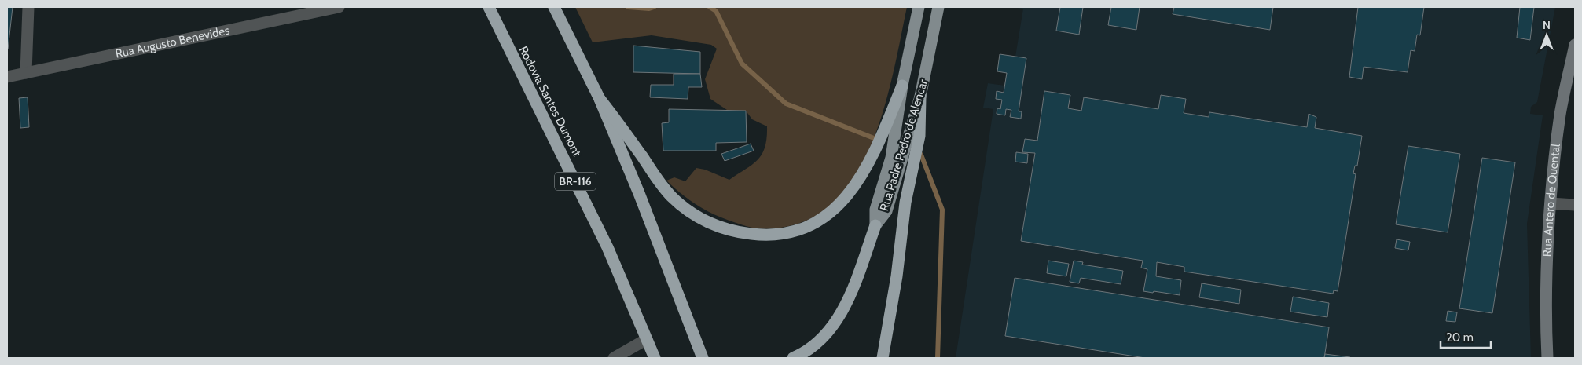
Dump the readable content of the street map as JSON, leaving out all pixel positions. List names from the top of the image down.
{
  "streets": {
    "highway": ["Rodovia Santos Dumont", "BR-116"],
    "main road": ["Rua Padre Pedro de Alencar"],
    "street": ["Rua Augusto Benevides", "Rua Antero de Quental"]
  },
  "scale_bar": "20 m",
  "north": "top"
}
